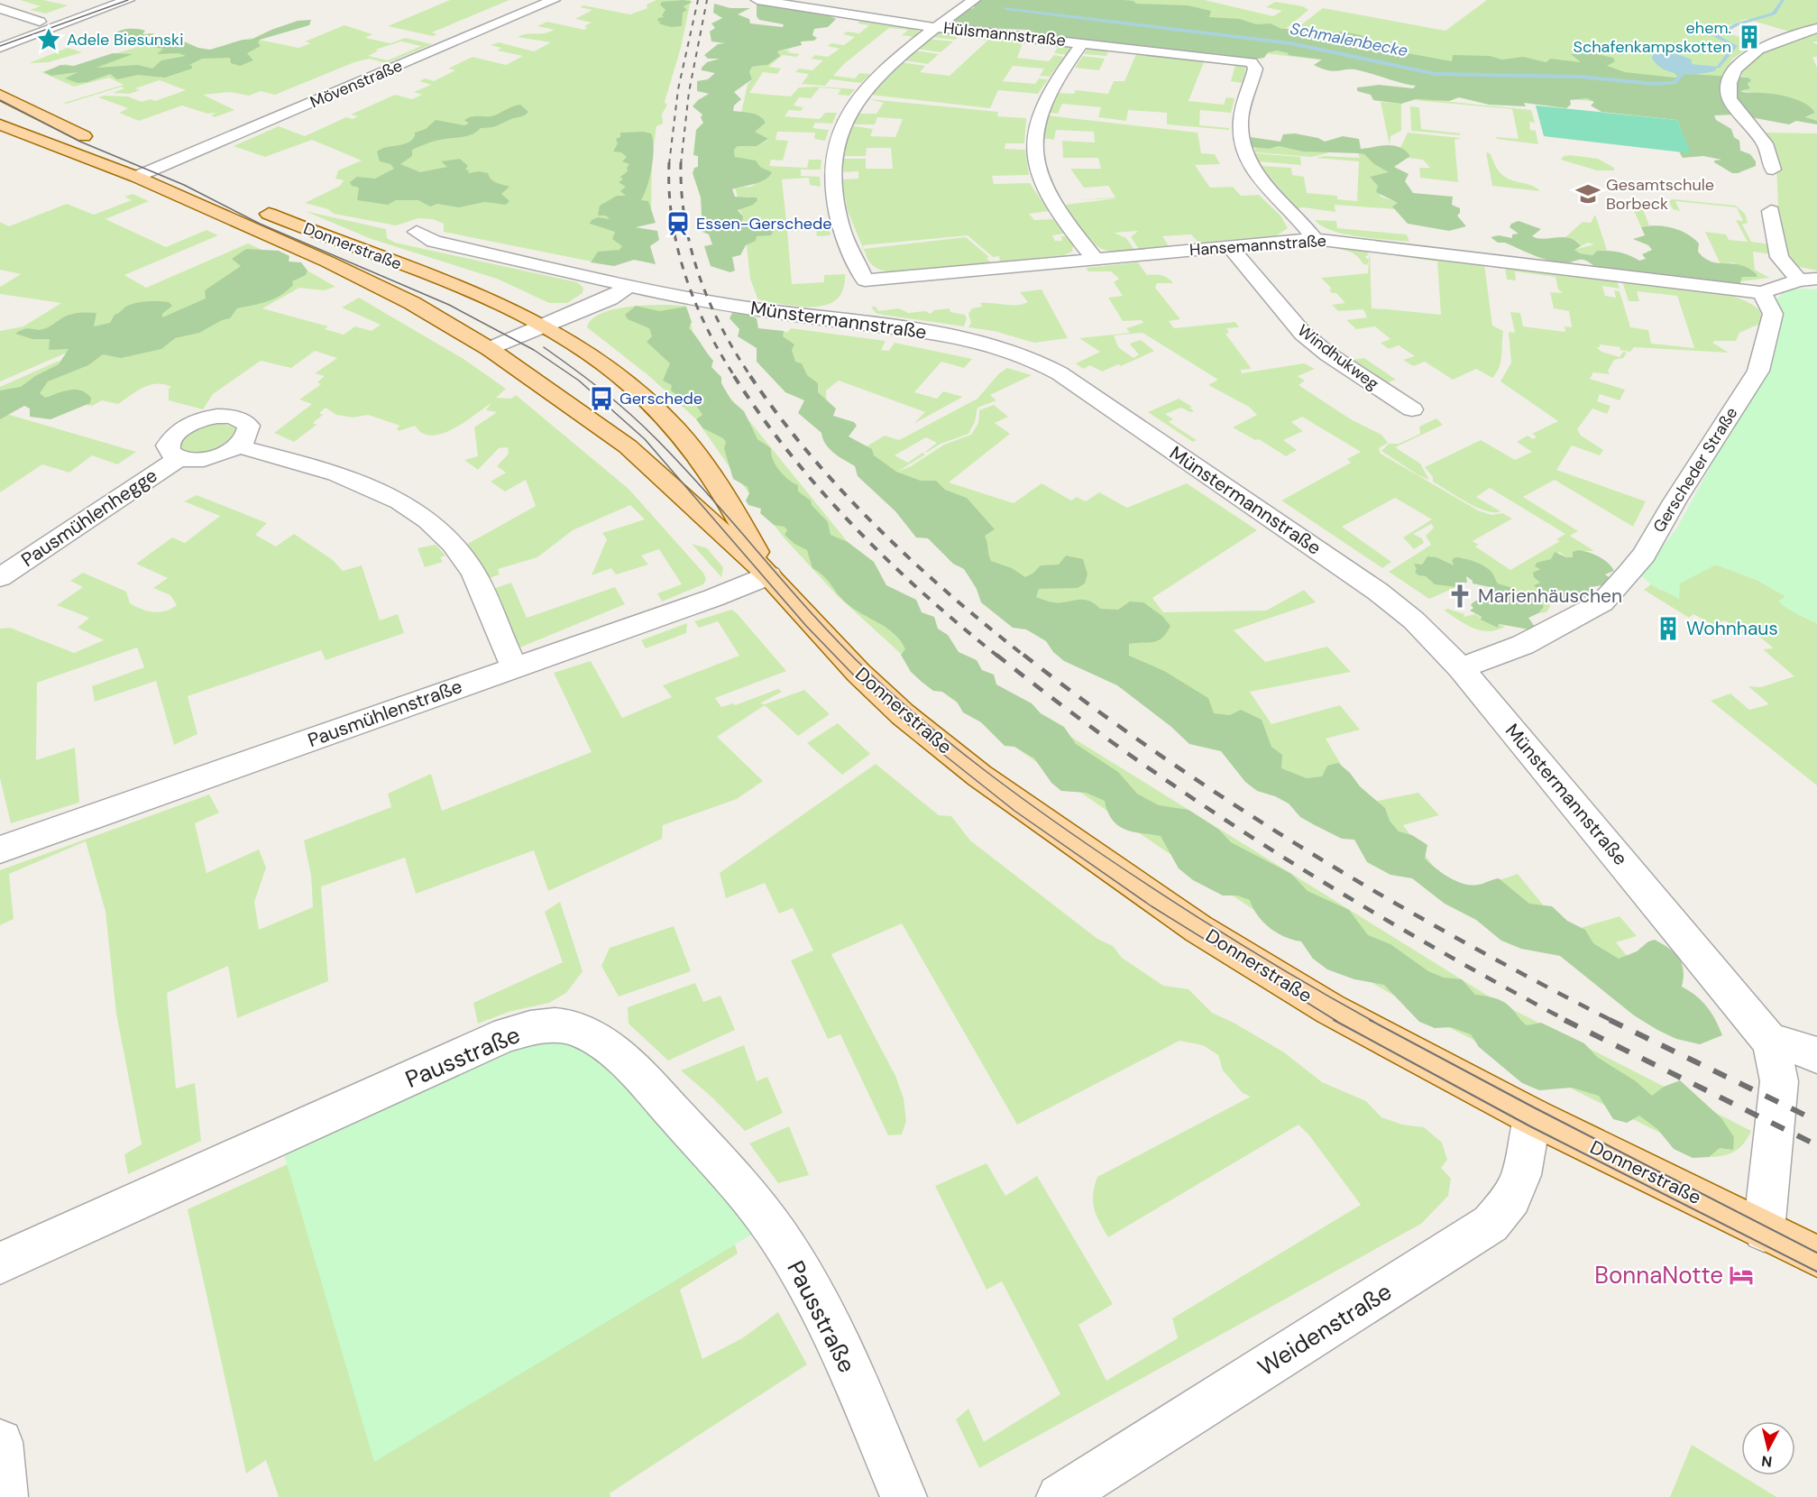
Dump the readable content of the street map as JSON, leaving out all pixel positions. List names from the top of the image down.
{
  "streets": {
    "main road": ["Donnerstraße"],
    "street": [
      "Hülsmannstraße",
      "Mövenstraße",
      "Hansemannstraße",
      "Münstermannstraße",
      "Windhukweg",
      "Gerscheder Straße",
      "Pausmühlenhegge",
      "Pausmühlenstraße",
      "Pausstraße",
      "Weidenstraße"
    ]
  },
  "crossings": [
    ["Hülsmannstraße", "Hansemannstraße"],
    ["Mövenstraße", "Donnerstraße"],
    ["Hansemannstraße", "Windhukweg"],
    ["Hansemannstraße", "Gerscheder Straße"],
    ["Donnerstraße", "Münstermannstraße"],
    ["Donnerstraße", "Pausmühlenstraße"],
    ["Donnerstraße", "Weidenstraße"],
    ["Münstermannstraße", "Gerscheder Straße"]
  ],
  "water": ["Schmalenbecke"],
  "places": {
    "building": ["ehem. Schafenkampskotten", "Wohnhaus"],
    "place": ["Adele Biesunski"],
    "school or university": ["Gesamtschule Borbeck"],
    "station": ["Essen-Gerschede"],
    "bus stop": ["Gerschede"],
    "church": ["Marienhäuschen"],
    "hotel": ["BonnaNotte"]
  },
  "north": "bottom"
}
